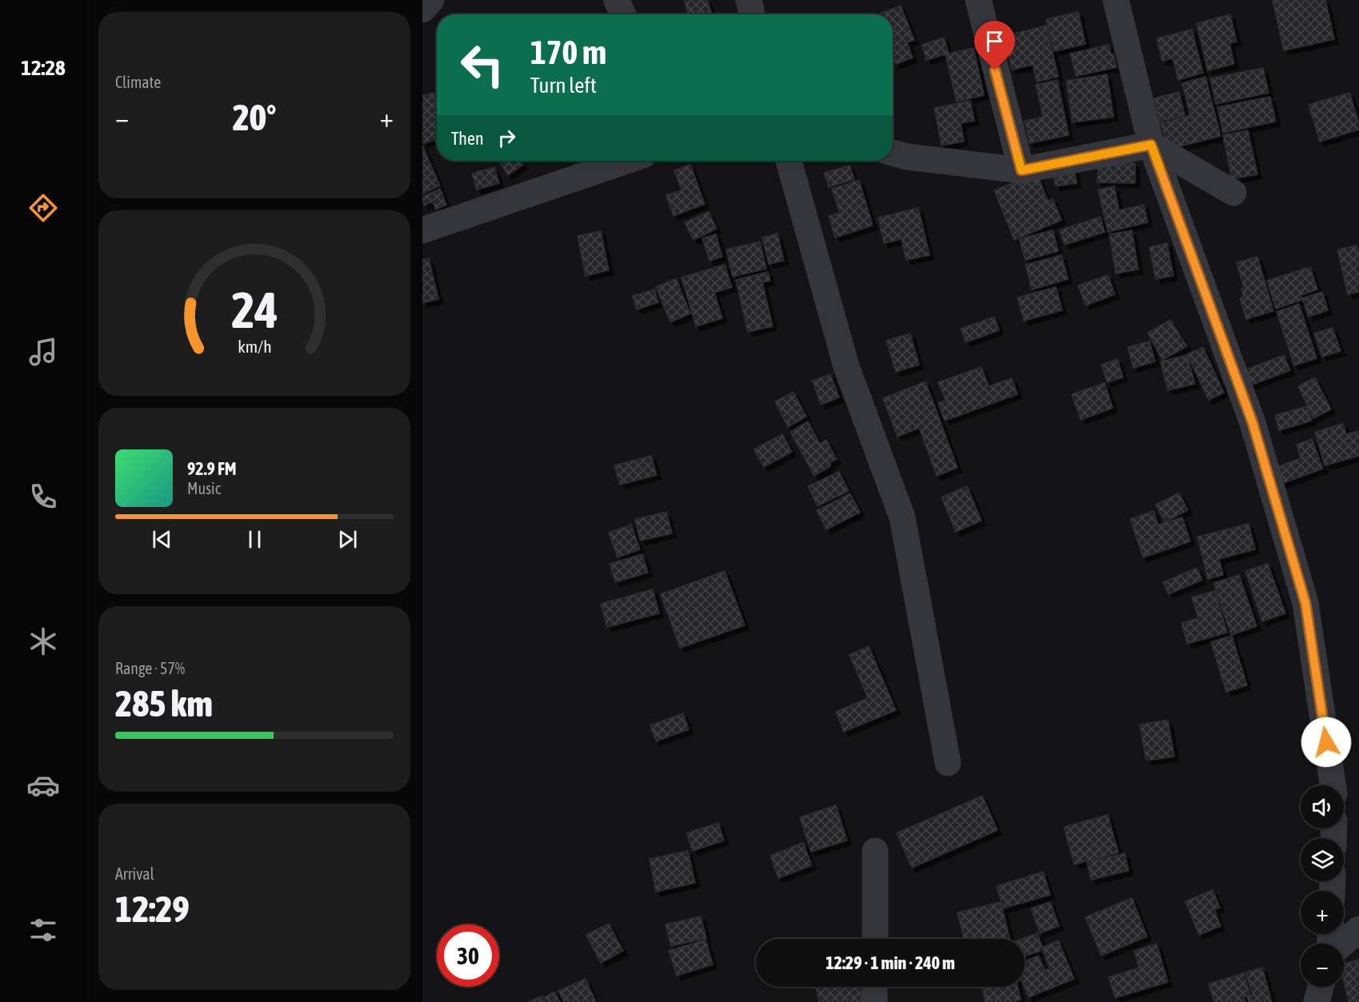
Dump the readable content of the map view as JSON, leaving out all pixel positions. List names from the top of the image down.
{
  "page": {
    "tabs": "12:28",
    "tile": [
      "Climate",
      ["Range · 57%", "285 km"],
      ["Arrival", "12:29"]
    ],
    "turn": ["170 m", "Turn left"],
    "heat": ["−", "20°", "+"],
    "then": "Then",
    "song": ["92.9 FM", "Music"],
    "map_buttons": ["+", "−"],
    "limit": "30",
    "trip": "12:29 · 1 min · 240 m",
    "gauge": ["24", "km/h"]
  }
}
